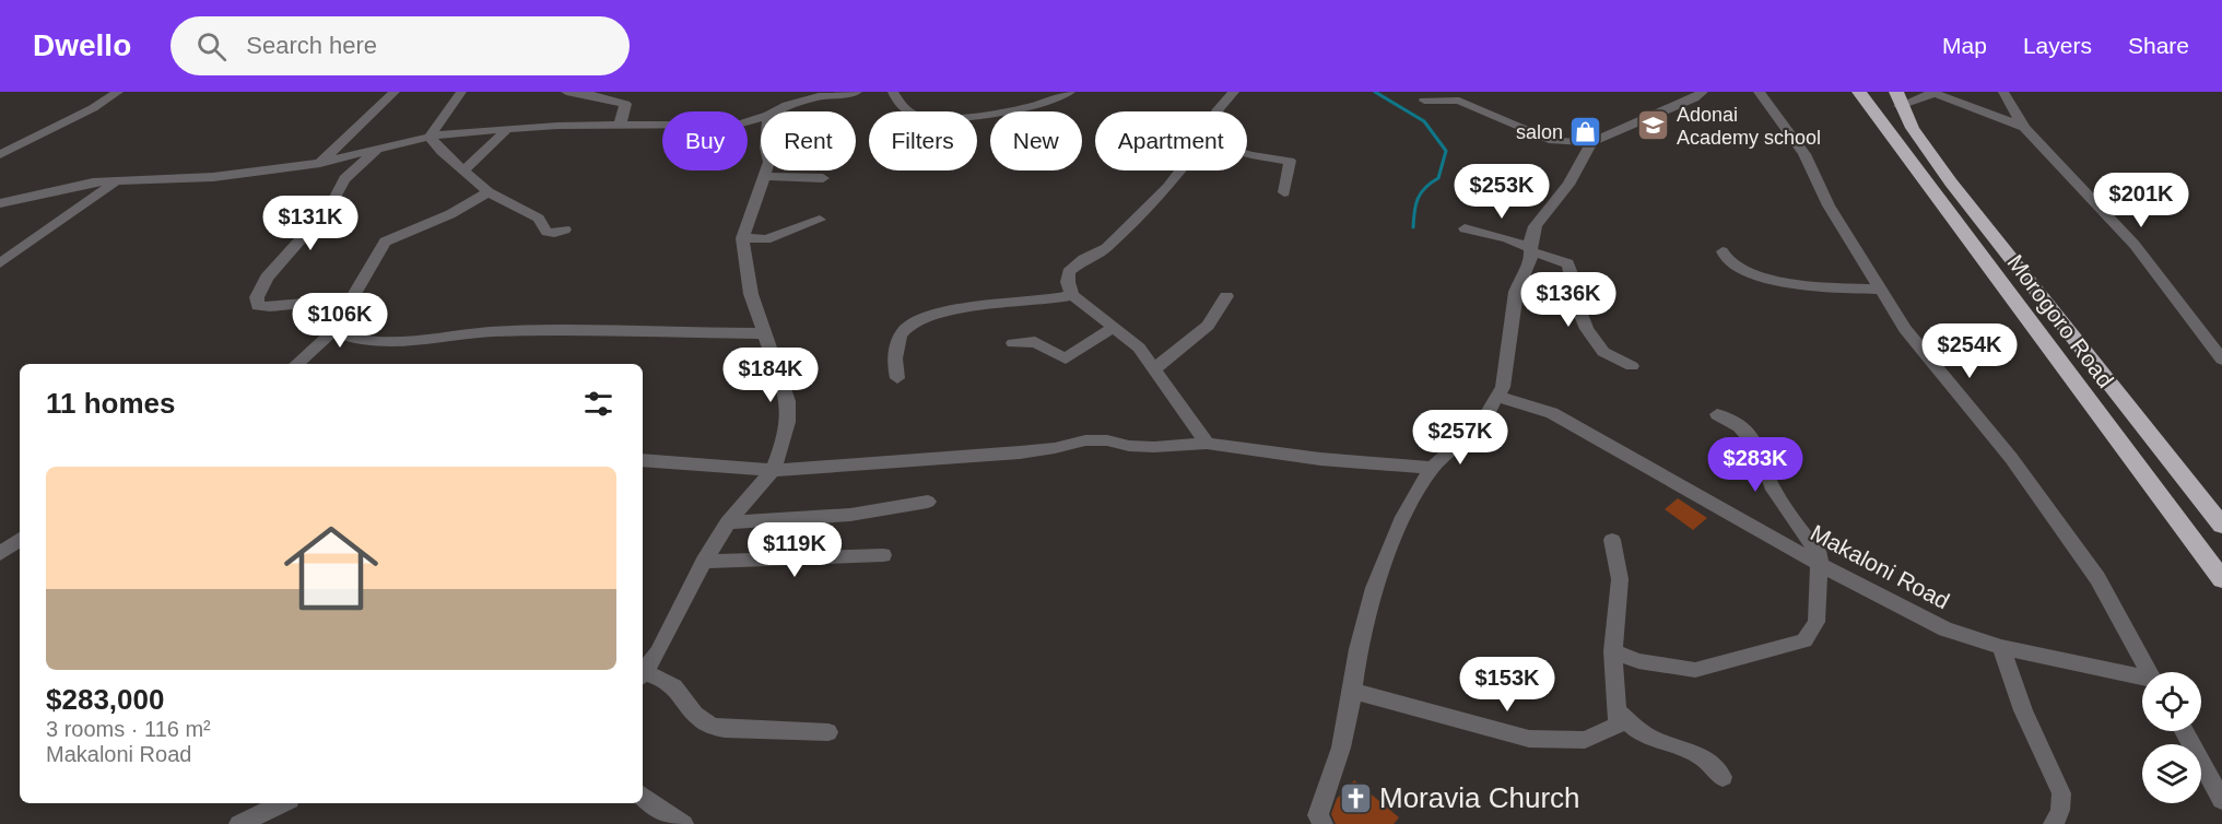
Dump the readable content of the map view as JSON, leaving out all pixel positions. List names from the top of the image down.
{
  "streets": {
    "highway": ["Morogoro Road"],
    "street": ["Makaloni Road"]
  },
  "places": {
    "school or university": ["Adonai Academy school"],
    "shop": ["salon"],
    "church": ["Moravia Church"]
  },
  "page": {
    "header": "Dwello",
    "search": "Search here",
    "nav": ["Map", "Layers", "Share"],
    "chip": [
      "Buy",
      "Rent",
      "Filters",
      "New",
      "Apartment"
    ],
    "price": [
      "$253K",
      "$201K",
      "$131K",
      "$136K",
      "$106K",
      "$254K",
      "$184K",
      "$257K",
      "$283K",
      "$119K",
      "$153K"
    ],
    "heading": "11 homes",
    "list": [
      {
        "name": "$283,000",
        "note": "3 rooms · 116 m² · Makaloni Road"
      }
    ]
  }
}
